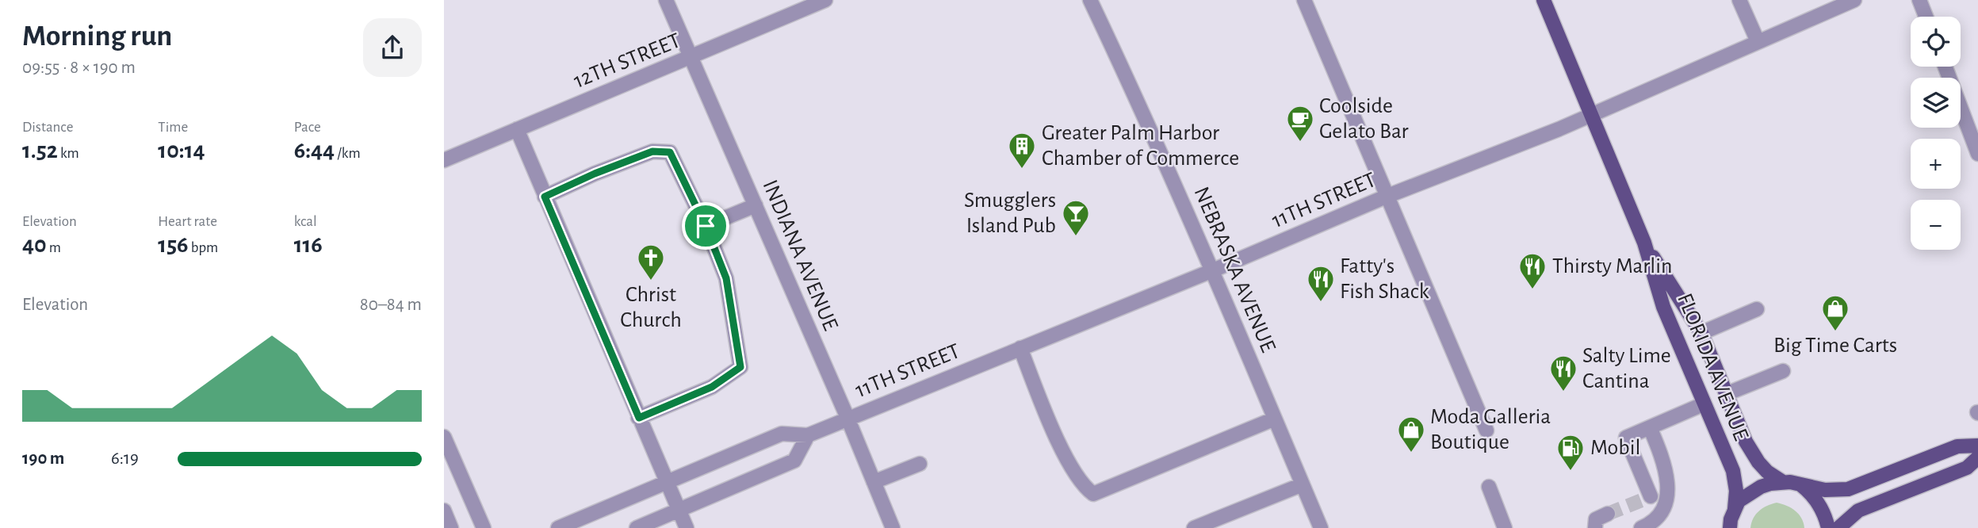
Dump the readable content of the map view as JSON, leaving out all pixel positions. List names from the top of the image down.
{
  "streets": {
    "main road": ["FLORIDA AVENUE"],
    "street": [
      "12TH STREET",
      "11TH STREET",
      "INDIANA AVENUE",
      "NEBRASKA AVENUE"
    ]
  },
  "crossings": [
    ["12TH STREET", "INDIANA AVENUE"],
    ["11TH STREET", "INDIANA AVENUE"],
    ["11TH STREET", "NEBRASKA AVENUE"],
    ["11TH STREET", "FLORIDA AVENUE"]
  ],
  "places": {
    "cafe": ["Coolside Gelato Bar"],
    "building": ["Greater Palm Harbor Chamber of Commerce"],
    "bar": ["Smugglers Island Pub"],
    "church": ["Christ Church"],
    "restaurant": ["Thirsty Marlin", "Fatty's Fish Shack", "Salty Lime Cantina"],
    "shop": ["Big Time Carts", "Moda Galleria Boutique"],
    "fuel station": ["Mobil"]
  },
  "page": {
    "heading": ["Morning run", "09:55 · 8 × 190 m"],
    "map_buttons": ["+", "−"],
    "stats": [
      ["Distance", "1.52 km"],
      ["Time", "10:14"],
      ["Pace", "6:44 /km"],
      ["Elevation", "40 m"],
      ["Heart rate", "156 bpm"],
      ["kcal", "116"]
    ],
    "chart": ["Elevation", "80–84 m"],
    "list": [
      {
        "name": "190 m",
        "note": "6:19"
      }
    ]
  }
}
